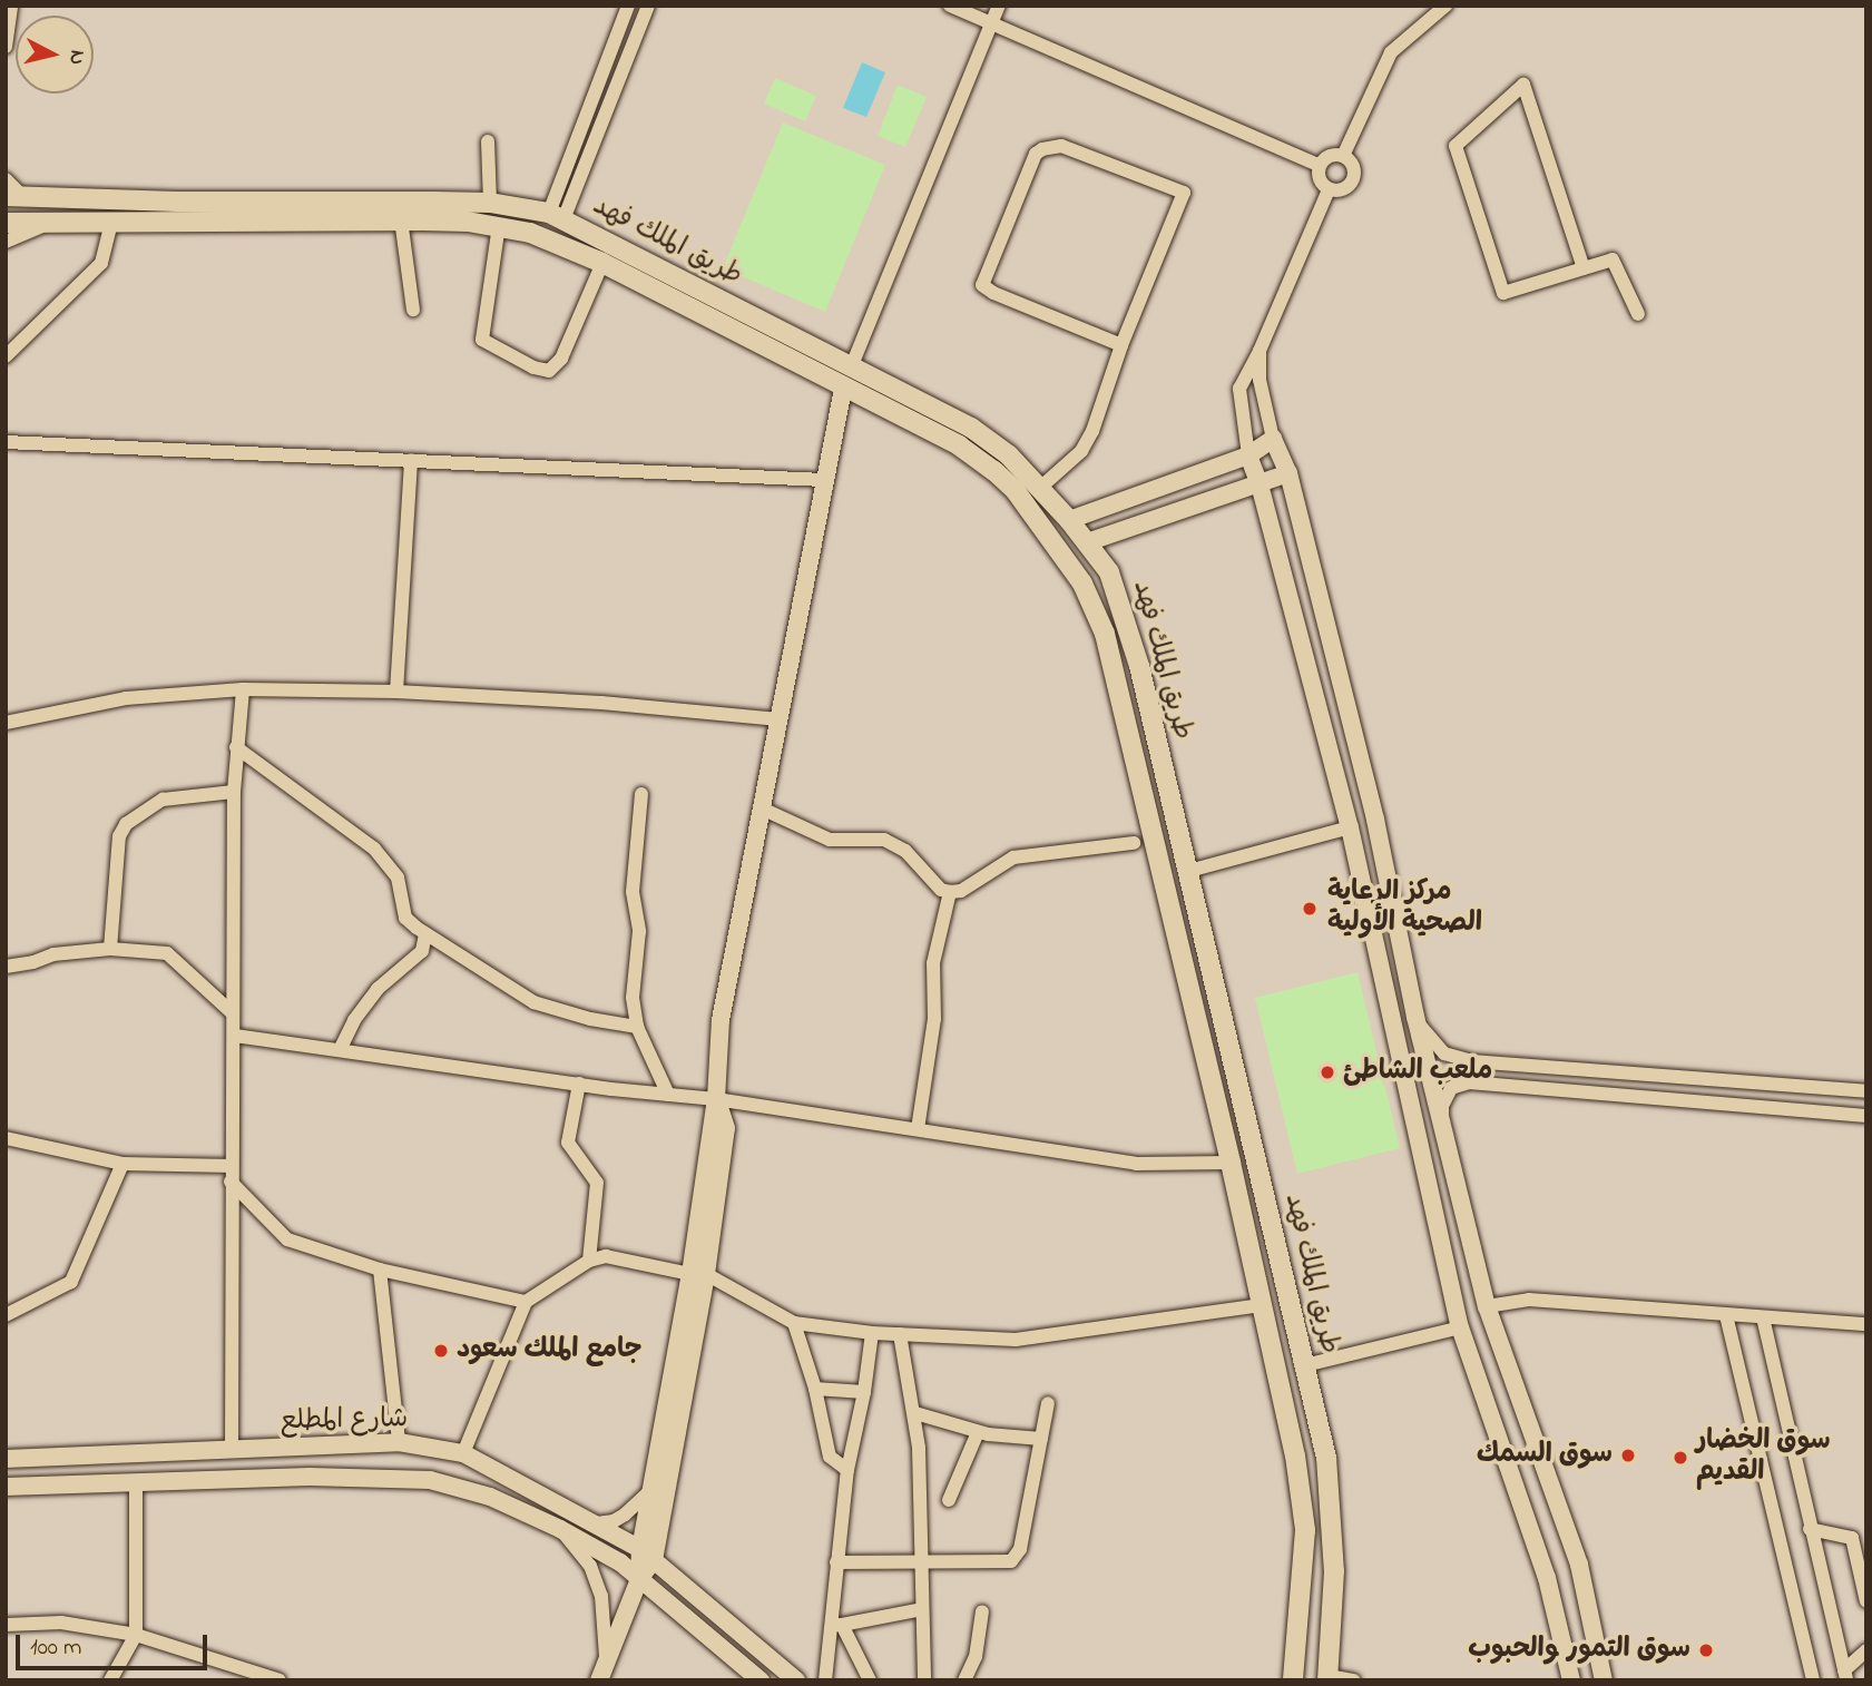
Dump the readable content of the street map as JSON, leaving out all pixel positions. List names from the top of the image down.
{
  "streets": {
    "main road": ["طريق الملك فهد"],
    "street": ["شارع المطلع"]
  },
  "places": [
    "مركز الرعاية الصحية الأولية",
    "ملعب الشاطئ",
    "جامع الملك سعود",
    "سوق السمك",
    "سوق الخضار القديم",
    "سوق التمور والحبوب"
  ],
  "scale_bar": "100 m",
  "north": "right"
}
